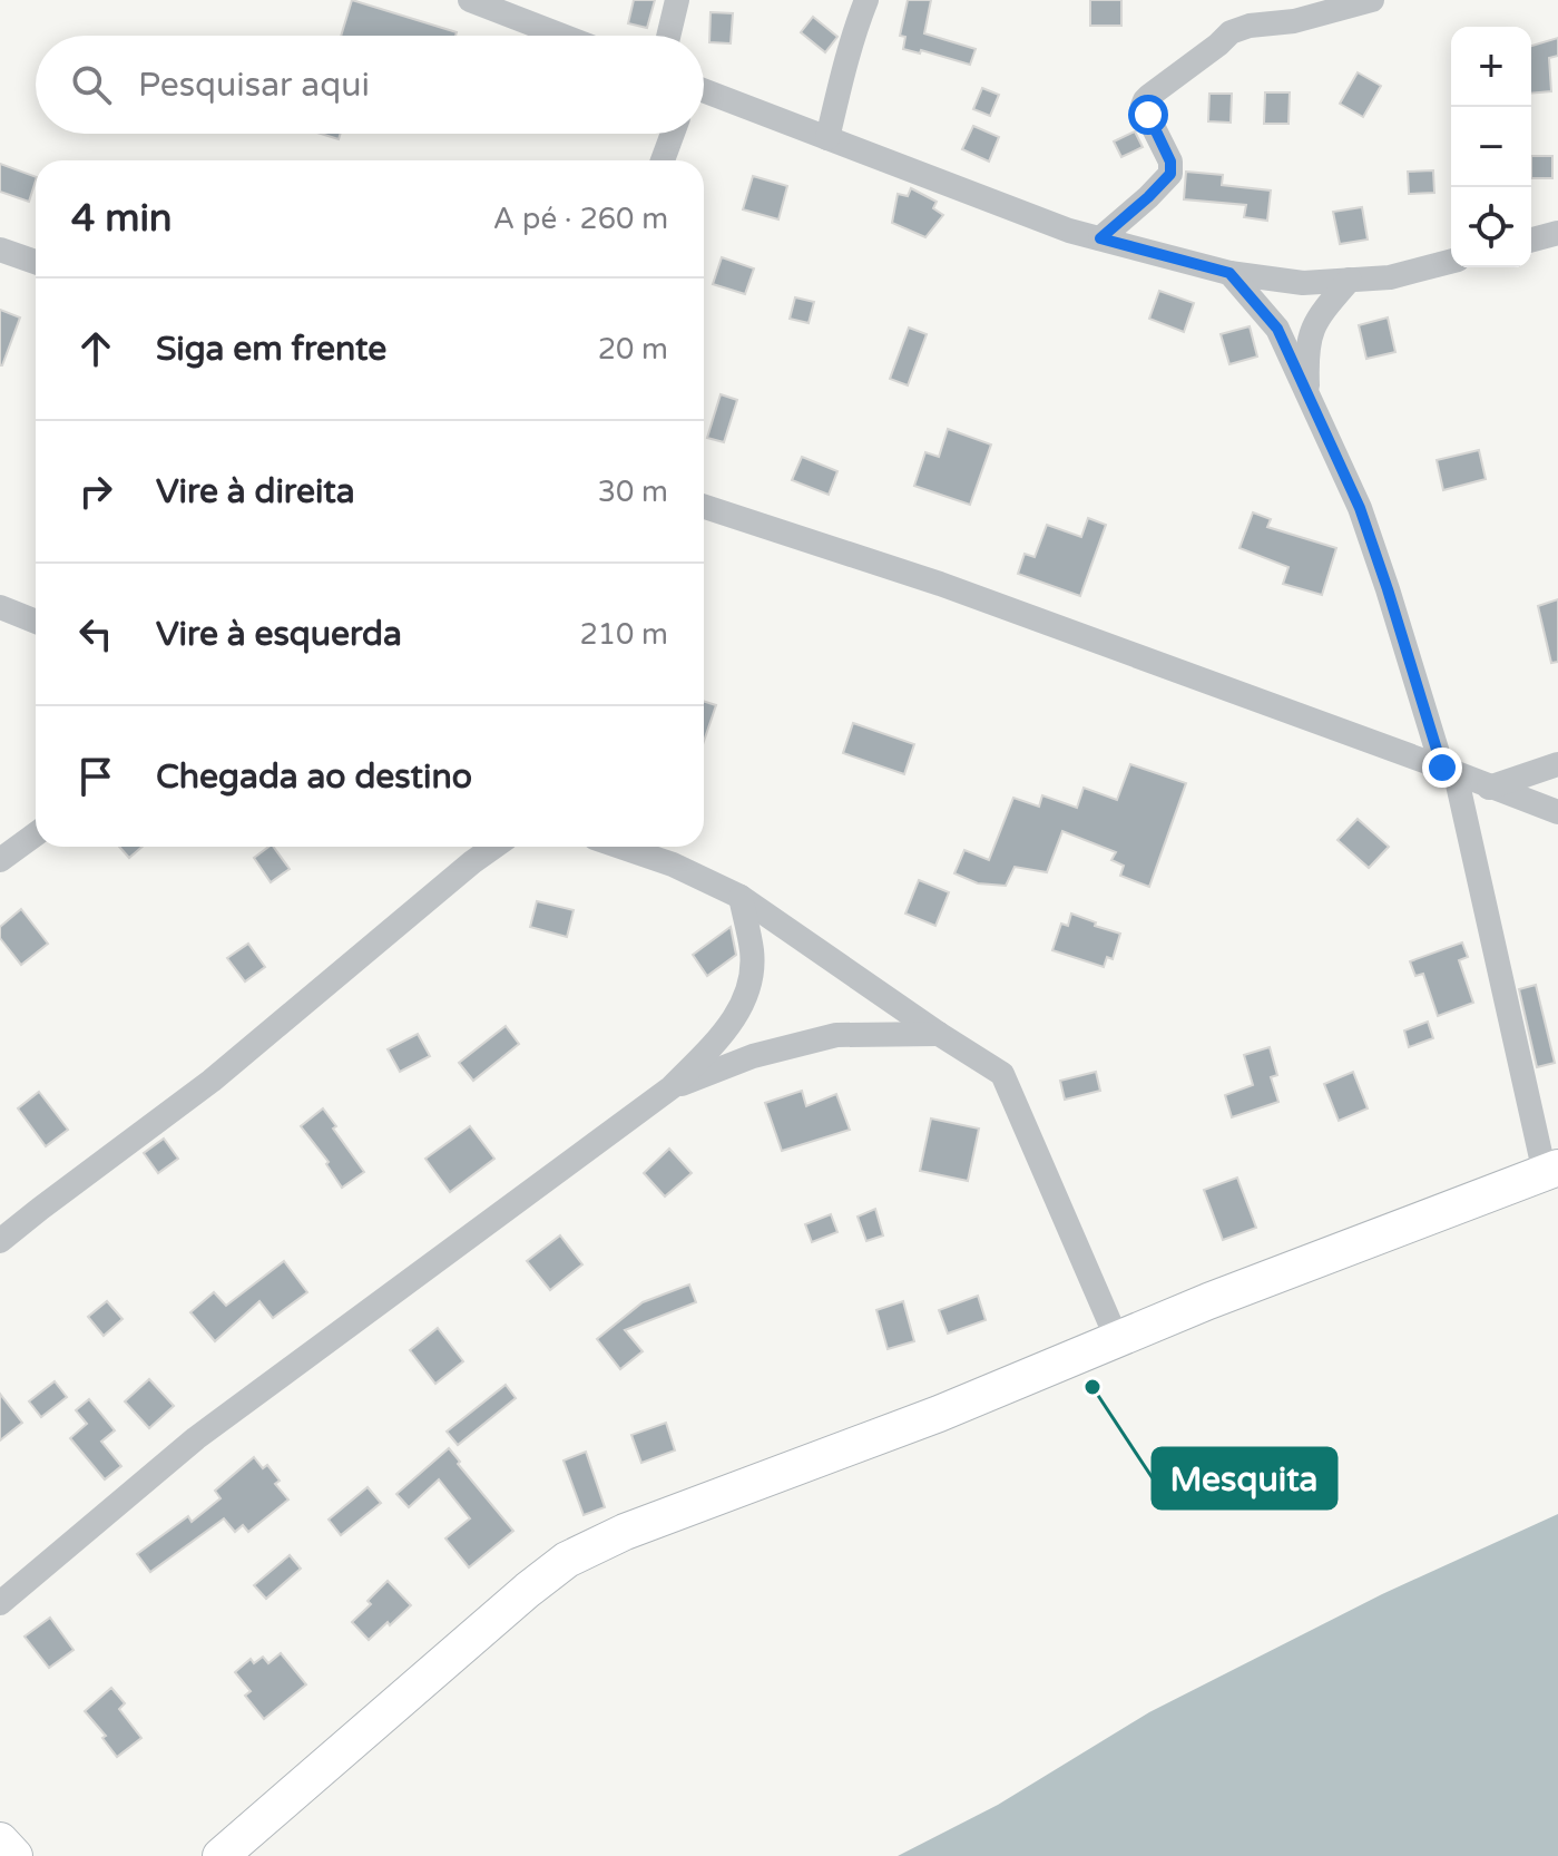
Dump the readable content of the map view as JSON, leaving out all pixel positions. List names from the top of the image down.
{
  "places": ["Mesquita"],
  "page": {
    "map_buttons": ["+", "−"],
    "search": "Pesquisar aqui",
    "heading": ["4 min", "A pé · 260 m"],
    "list": [
      ["Siga em frente", "20 m"],
      ["Vire à direita", "30 m"],
      ["Vire à esquerda", "210 m"],
      "Chegada ao destino"
    ]
  }
}
